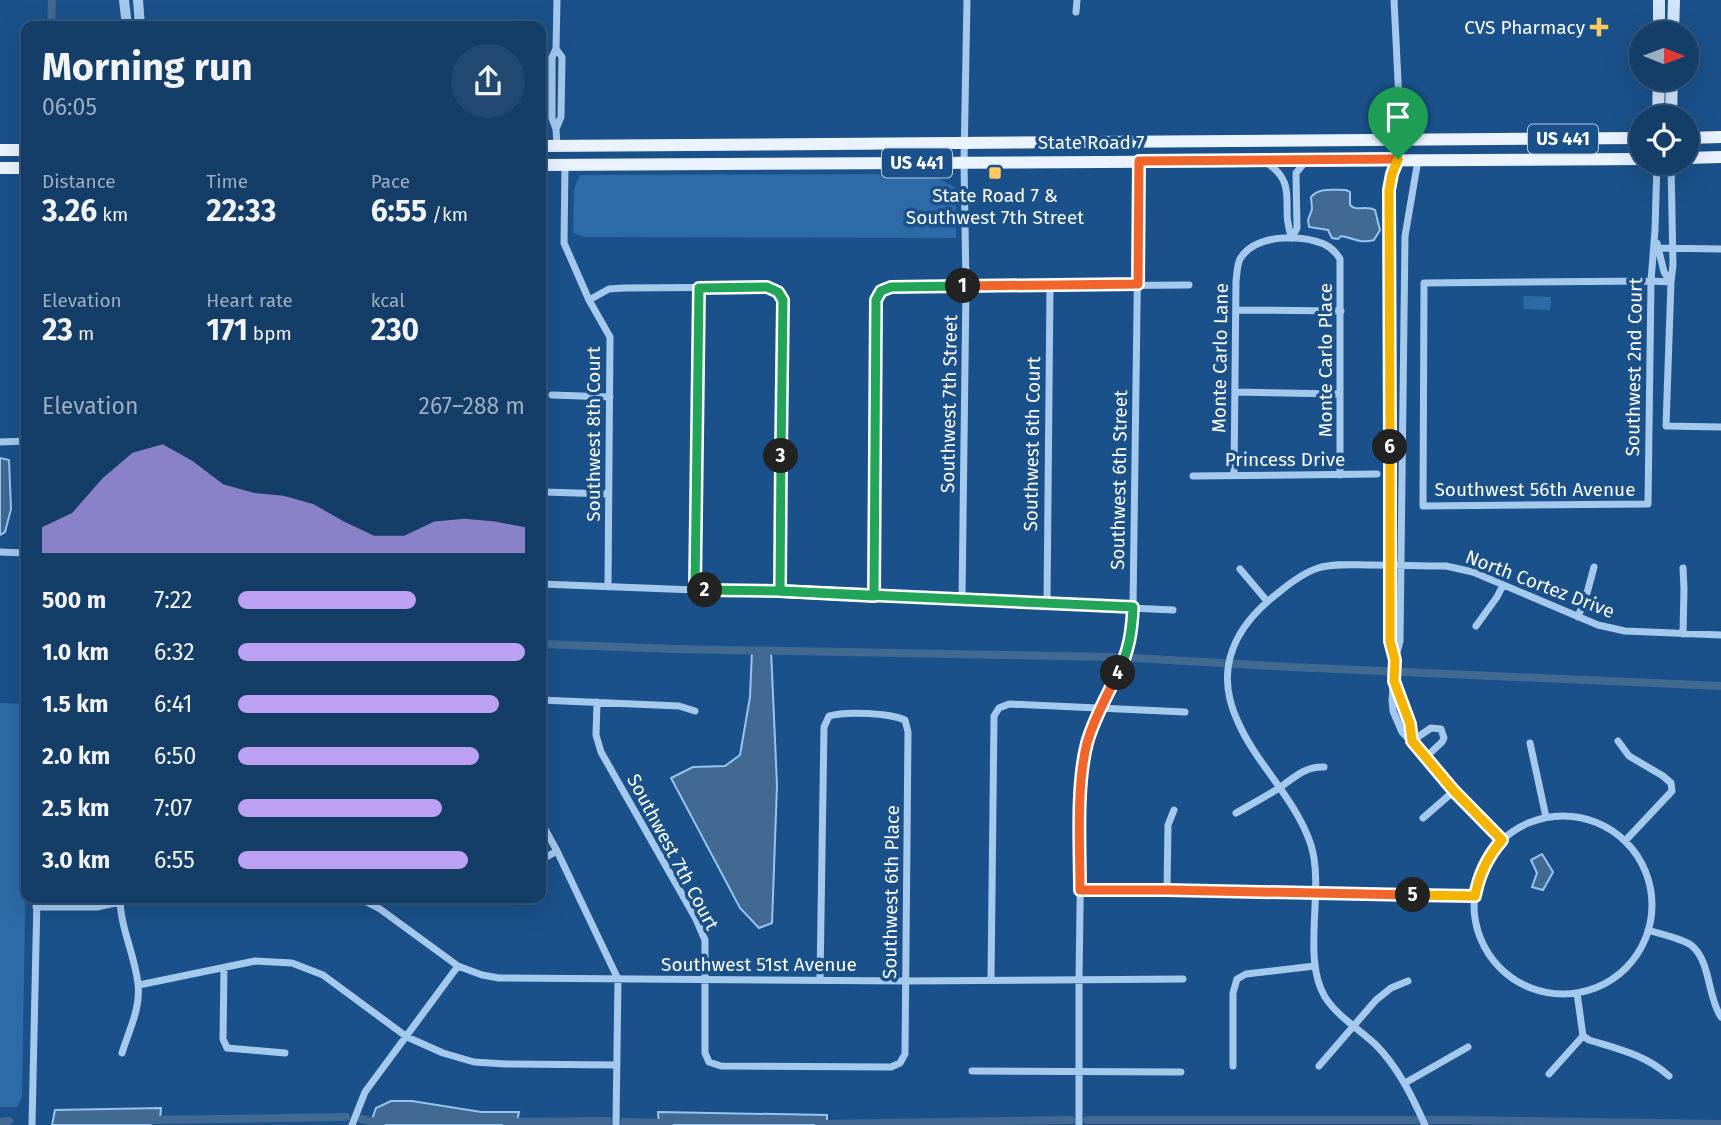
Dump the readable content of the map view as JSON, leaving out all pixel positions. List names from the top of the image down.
{
  "streets": {
    "main road": ["US 441", "State Road 7"],
    "street": [
      "Monte Carlo Lane",
      "Monte Carlo Place",
      "Southwest 2nd Court",
      "Southwest 7th Street",
      "Southwest 8th Court",
      "Southwest 6th Court",
      "Princess Drive",
      "Southwest 6th Street",
      "Southwest 56th Avenue",
      "North Cortez Drive",
      "Southwest 7th Court",
      "Southwest 6th Place",
      "Southwest 51st Avenue"
    ]
  },
  "crossings": [
    ["State Road 7", "Southwest 7th Street"],
    ["State Road 7", "Southwest 8th Court"],
    ["State Road 7", "Southwest 6th Street"],
    ["Monte Carlo Lane", "Monte Carlo Place"],
    ["Monte Carlo Lane", "Princess Drive"],
    ["Monte Carlo Place", "Princess Drive"],
    ["Southwest 2nd Court", "Southwest 56th Avenue"],
    ["Southwest 6th Street", "Southwest 51st Avenue"],
    ["Southwest 7th Court", "Southwest 6th Place"],
    ["Southwest 7th Court", "Southwest 51st Avenue"],
    ["Southwest 6th Place", "Southwest 51st Avenue"]
  ],
  "places": {
    "health": ["CVS Pharmacy"],
    "transit": ["State Road 7 & Southwest 7th Street"]
  },
  "north": "right",
  "page": {
    "heading": ["Morning run", "06:05"],
    "stats": [
      ["Distance", "3.26 km"],
      ["Time", "22:33"],
      ["Pace", "6:55 /km"],
      ["Elevation", "23 m"],
      ["Heart rate", "171 bpm"],
      ["kcal", "230"]
    ],
    "pins": [
      "1",
      "6",
      "3",
      "2",
      "4",
      "5"
    ],
    "chart": ["Elevation", "267–288 m"],
    "list": [
      {
        "name": "500 m",
        "note": "7:22"
      },
      {
        "name": "1.0 km",
        "note": "6:32"
      },
      {
        "name": "1.5 km",
        "note": "6:41"
      },
      {
        "name": "2.0 km",
        "note": "6:50"
      },
      {
        "name": "2.5 km",
        "note": "7:07"
      },
      {
        "name": "3.0 km",
        "note": "6:55"
      }
    ]
  }
}
